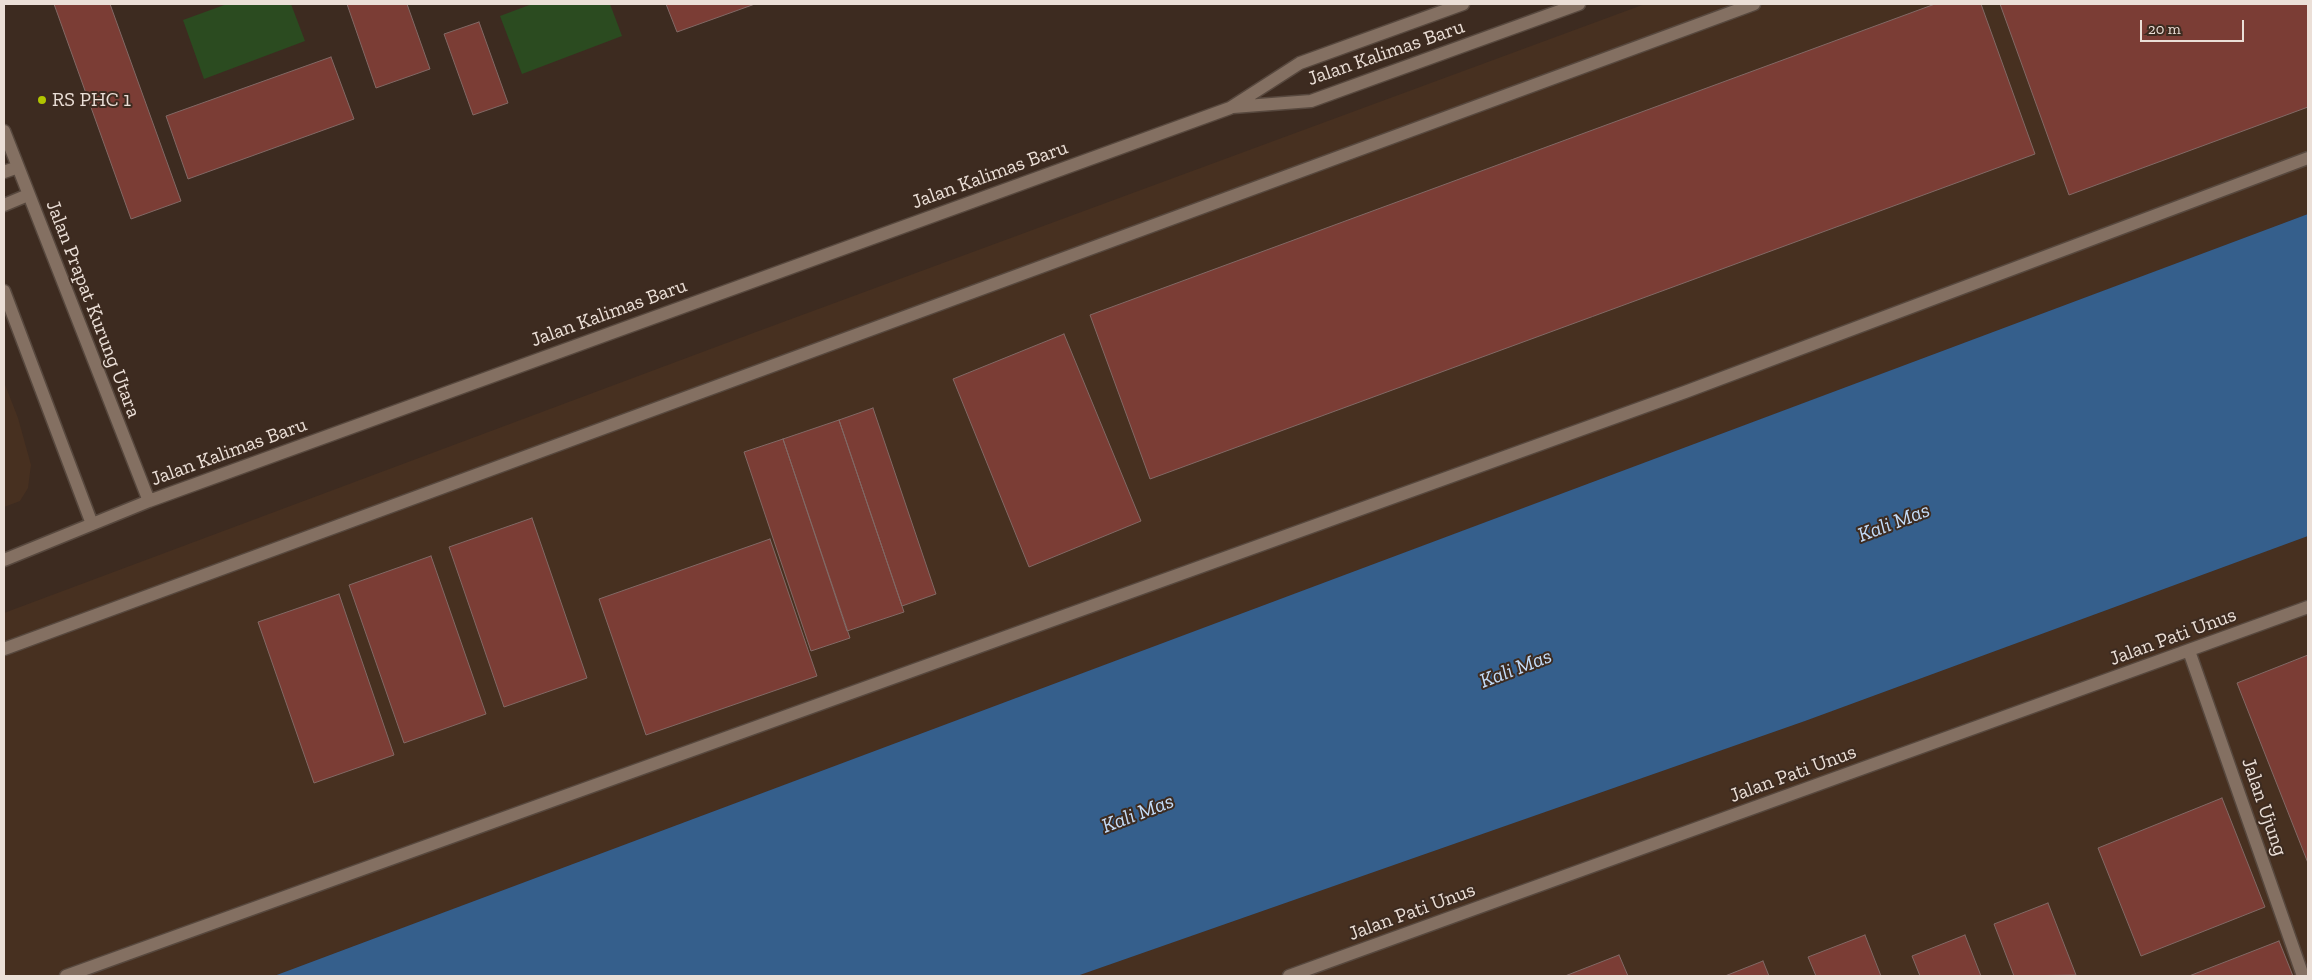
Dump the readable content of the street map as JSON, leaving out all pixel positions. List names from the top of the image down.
{
  "streets": {
    "street": [
      "Jalan Kalimas Baru",
      "Jalan Prapat Kurung Utara",
      "Jalan Pati Unus",
      "Jalan Ujung"
    ]
  },
  "crossings": [
    ["Jalan Kalimas Baru", "Jalan Prapat Kurung Utara"],
    ["Jalan Pati Unus", "Jalan Ujung"]
  ],
  "water": ["Kali Mas"],
  "places": ["RS PHC 1"],
  "scale_bar": "20 m"
}
